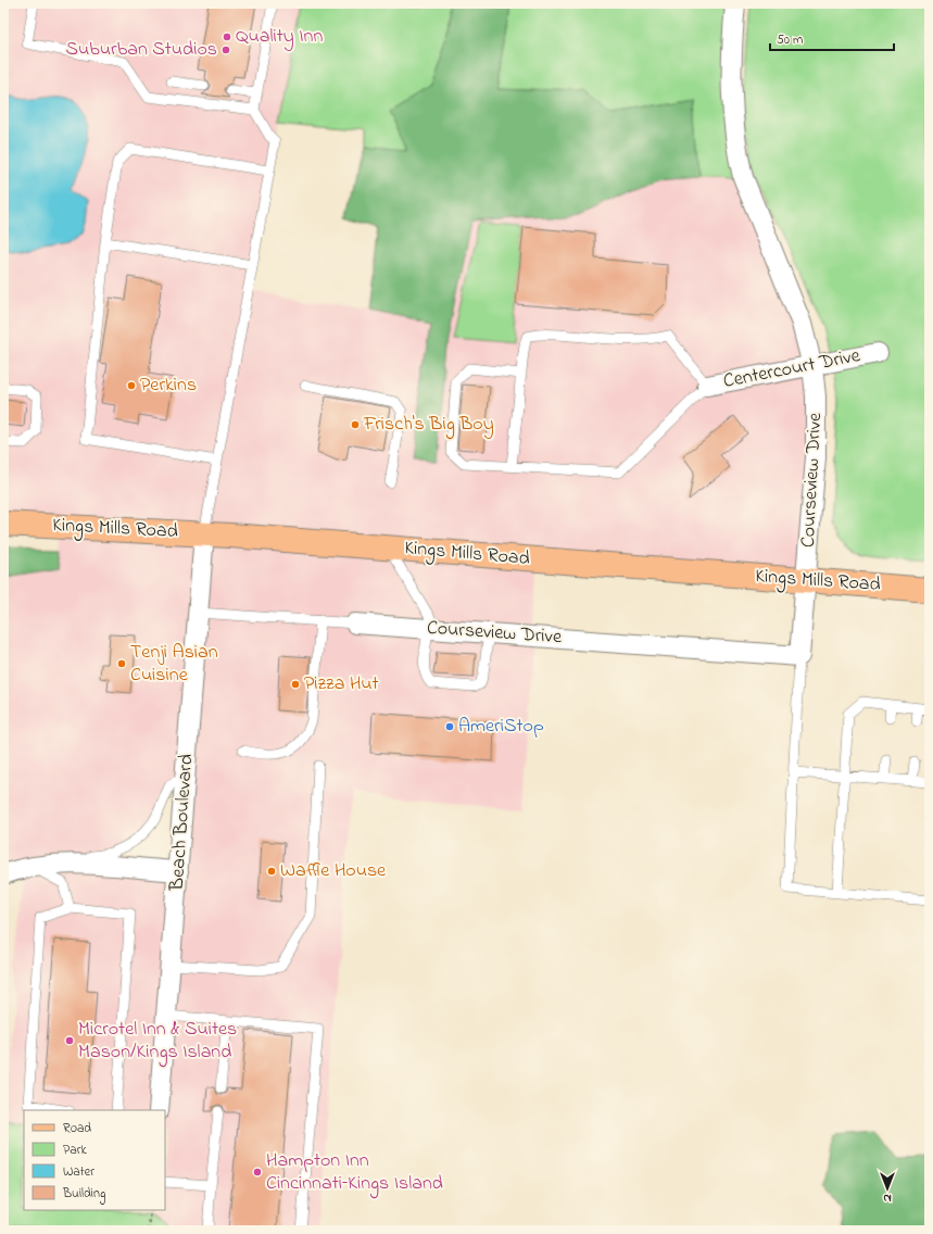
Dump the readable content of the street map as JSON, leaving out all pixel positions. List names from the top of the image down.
{
  "streets": {
    "main road": ["Kings Mills Road"],
    "street": ["Centercourt Drive", "Courseview Drive", "Beach Boulevard"]
  },
  "crossings": [
    ["Centercourt Drive", "Courseview Drive"],
    ["Courseview Drive", "Kings Mills Road"],
    ["Kings Mills Road", "Beach Boulevard"]
  ],
  "places": [
    "Quality Inn",
    "Suburban Studios",
    "Perkins",
    "Frisch's Big Boy",
    "Tenji Asian Cuisine",
    "Pizza Hut",
    "AmeriStop",
    "Waffle House",
    "Microtel Inn & Suites Mason/Kings Island",
    "Hampton Inn Cincinnati–Kings Island"
  ],
  "legend": [
    "Road",
    "Park",
    "Water",
    "Building"
  ],
  "scale_bar": "50 m",
  "north": "bottom"
}
